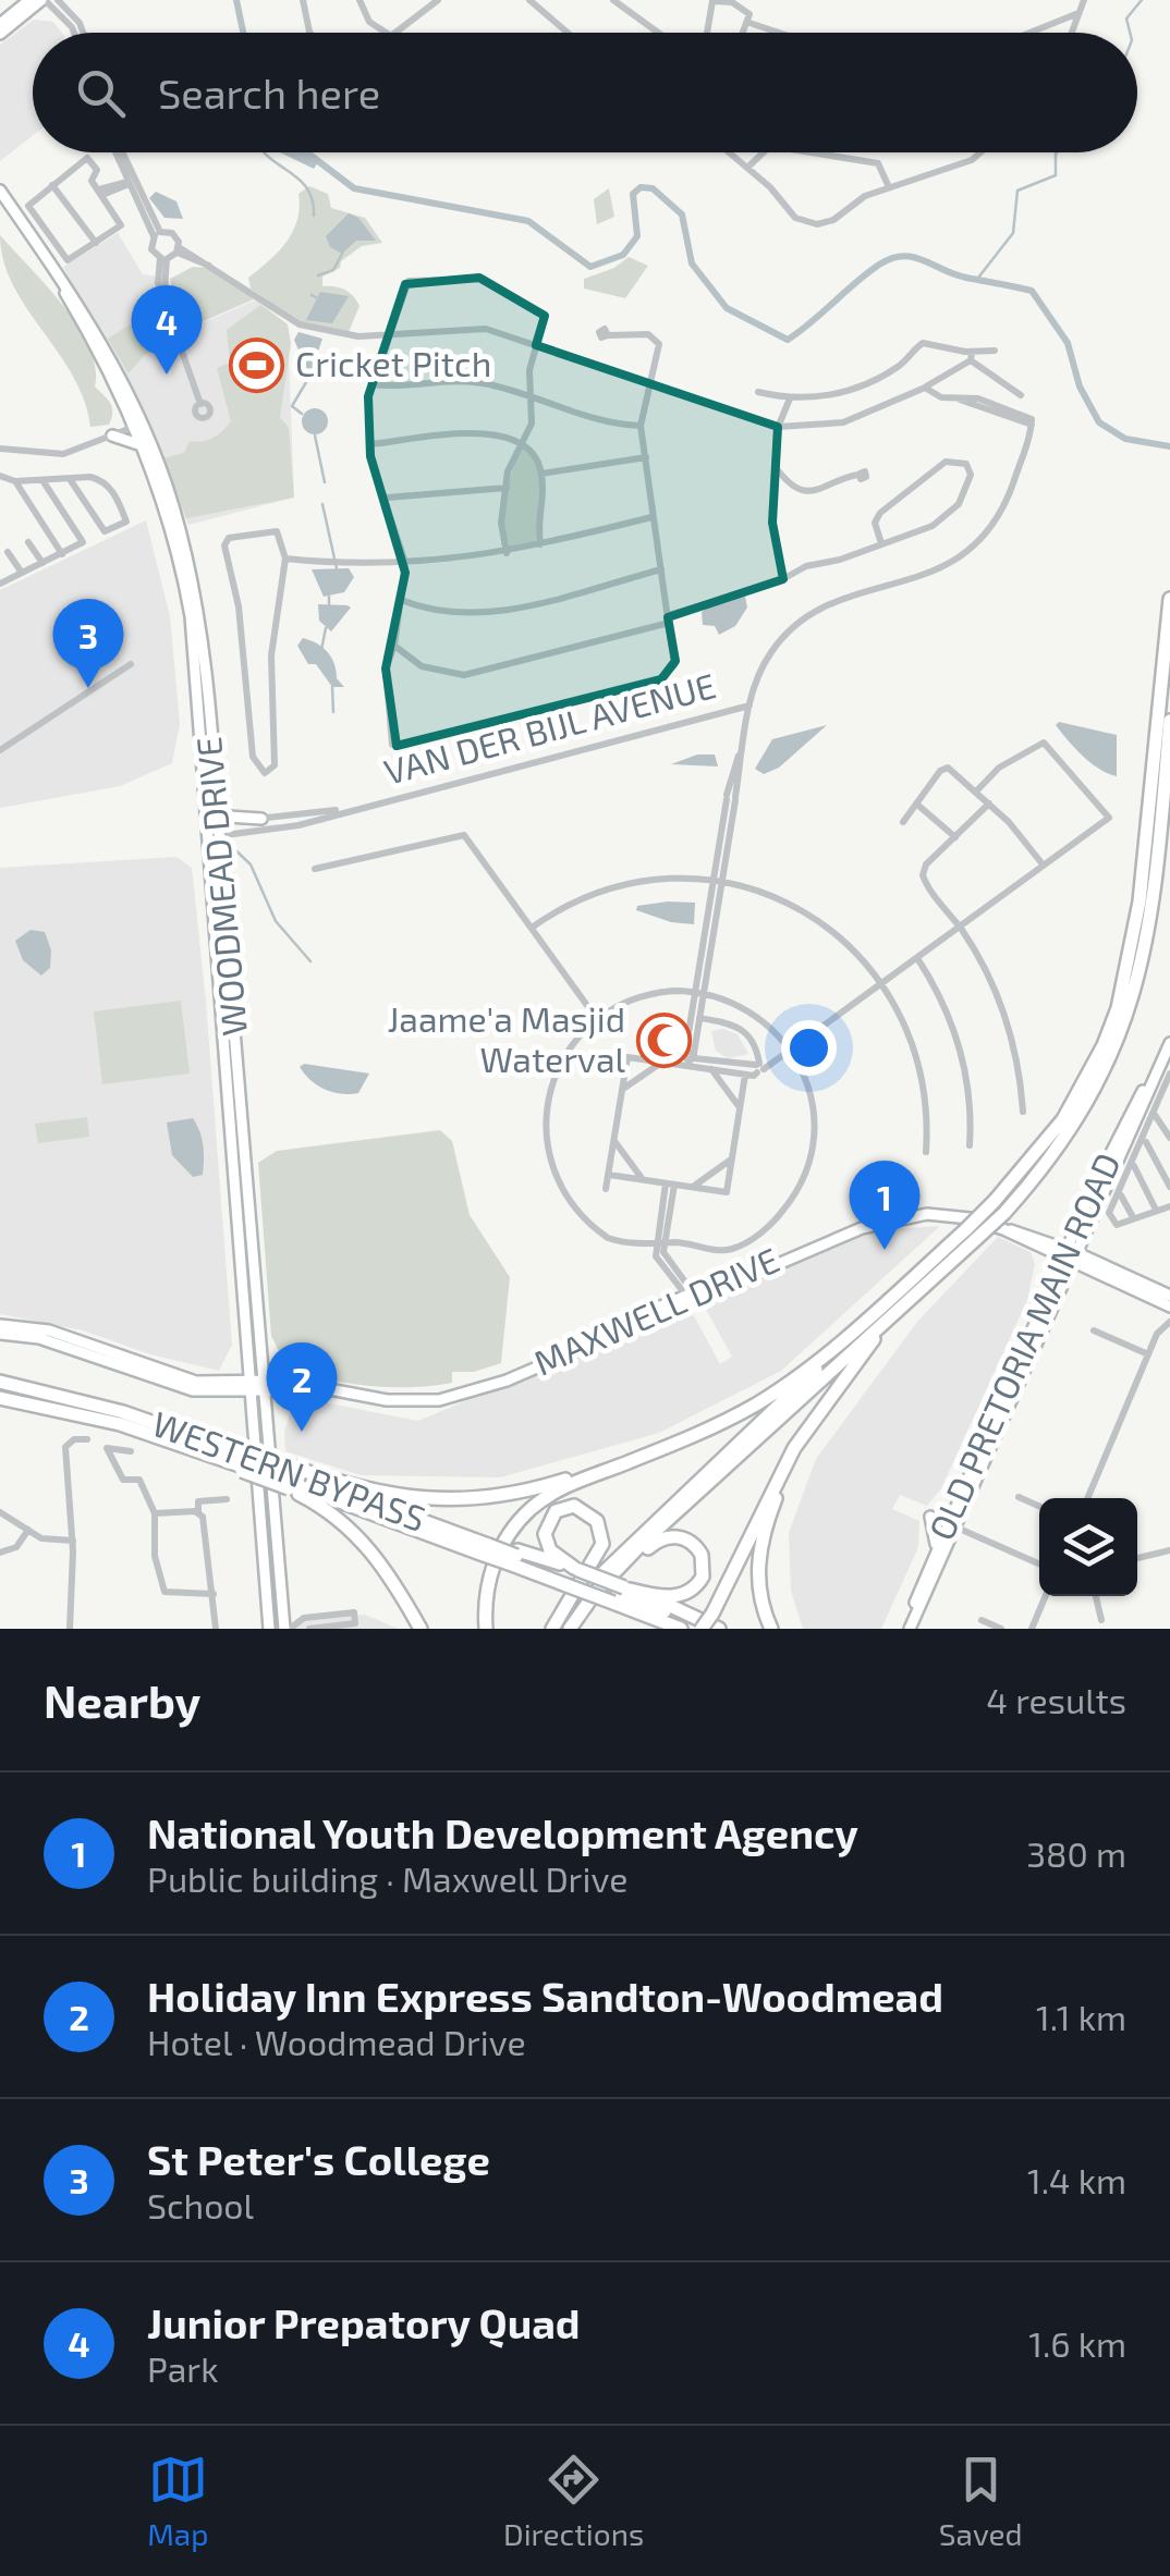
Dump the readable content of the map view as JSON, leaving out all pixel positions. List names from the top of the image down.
{
  "streets": {
    "highway": ["WESTERN BYPASS"],
    "main road": ["WOODMEAD DRIVE", "MAXWELL DRIVE", "OLD PRETORIA MAIN ROAD"],
    "street": ["VAN DER BIJL AVENUE"]
  },
  "crossings": [
    ["VAN DER BIJL AVENUE", "WOODMEAD DRIVE"],
    ["WOODMEAD DRIVE", "MAXWELL DRIVE"],
    ["MAXWELL DRIVE", "OLD PRETORIA MAIN ROAD"]
  ],
  "places": {
    "sports": ["Cricket Pitch"],
    "mosque": ["Jaame'a Masjid Waterval"]
  },
  "page": {
    "search": "Search here",
    "pins": [
      "4",
      "3",
      "1",
      "2"
    ],
    "heading": ["Nearby", "4 results"],
    "list": [
      {
        "mark": "1",
        "name": "National Youth Development Agency",
        "note": "Public building · Maxwell Drive",
        "value": "380 m"
      },
      {
        "mark": "2",
        "name": "Holiday Inn Express Sandton-Woodmead",
        "note": "Hotel · Woodmead Drive",
        "value": "1.1 km"
      },
      {
        "mark": "3",
        "name": "St Peter's College",
        "note": "School",
        "value": "1.4 km"
      },
      {
        "mark": "4",
        "name": "Junior Prepatory Quad",
        "note": "Park",
        "value": "1.6 km"
      }
    ],
    "nav": ["Map", "Directions", "Saved"]
  }
}
